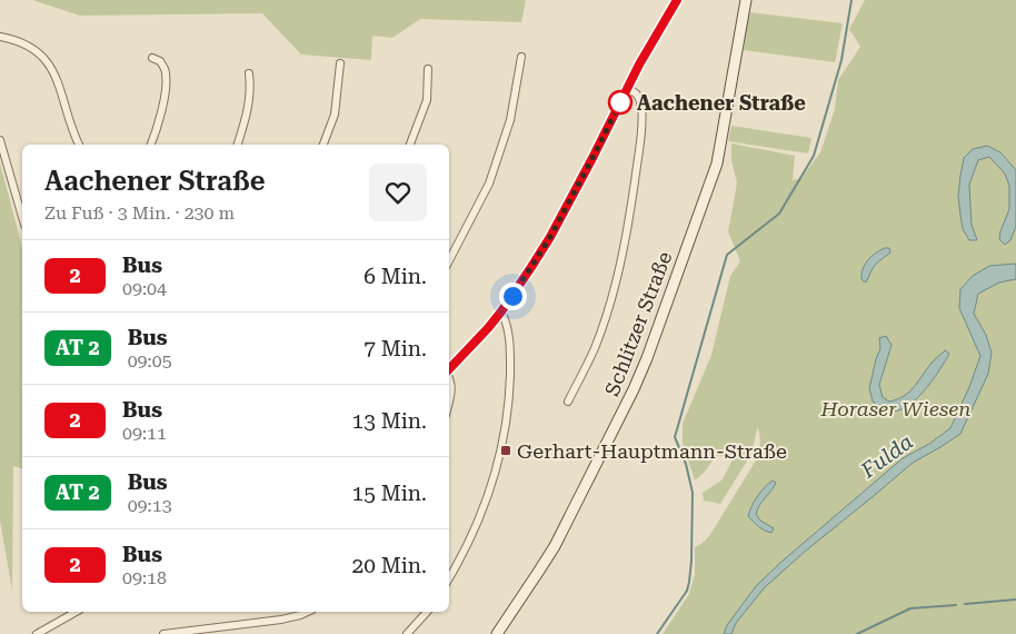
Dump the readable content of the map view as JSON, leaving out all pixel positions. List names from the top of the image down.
{
  "streets": {
    "main road": ["Schlitzer Straße"]
  },
  "water": ["Fulda"],
  "parks": ["Horaser Wiesen"],
  "places": {
    "other": ["Aachener Straße"],
    "transit": ["Gerhart-Hauptmann-Straße"]
  },
  "lines": ["bus line 2"],
  "page": {
    "heading": ["Aachener Straße", "Zu Fuß · 3 Min. · 230 m"],
    "list": [
      {
        "mark": "2",
        "name": "Bus",
        "note": "09:04",
        "value": "6 Min."
      },
      {
        "mark": "AT 2",
        "name": "Bus",
        "note": "09:05",
        "value": "7 Min."
      },
      {
        "mark": "2",
        "name": "Bus",
        "note": "09:11",
        "value": "13 Min."
      },
      {
        "mark": "AT 2",
        "name": "Bus",
        "note": "09:13",
        "value": "15 Min."
      },
      {
        "mark": "2",
        "name": "Bus",
        "note": "09:18",
        "value": "20 Min."
      }
    ]
  }
}
